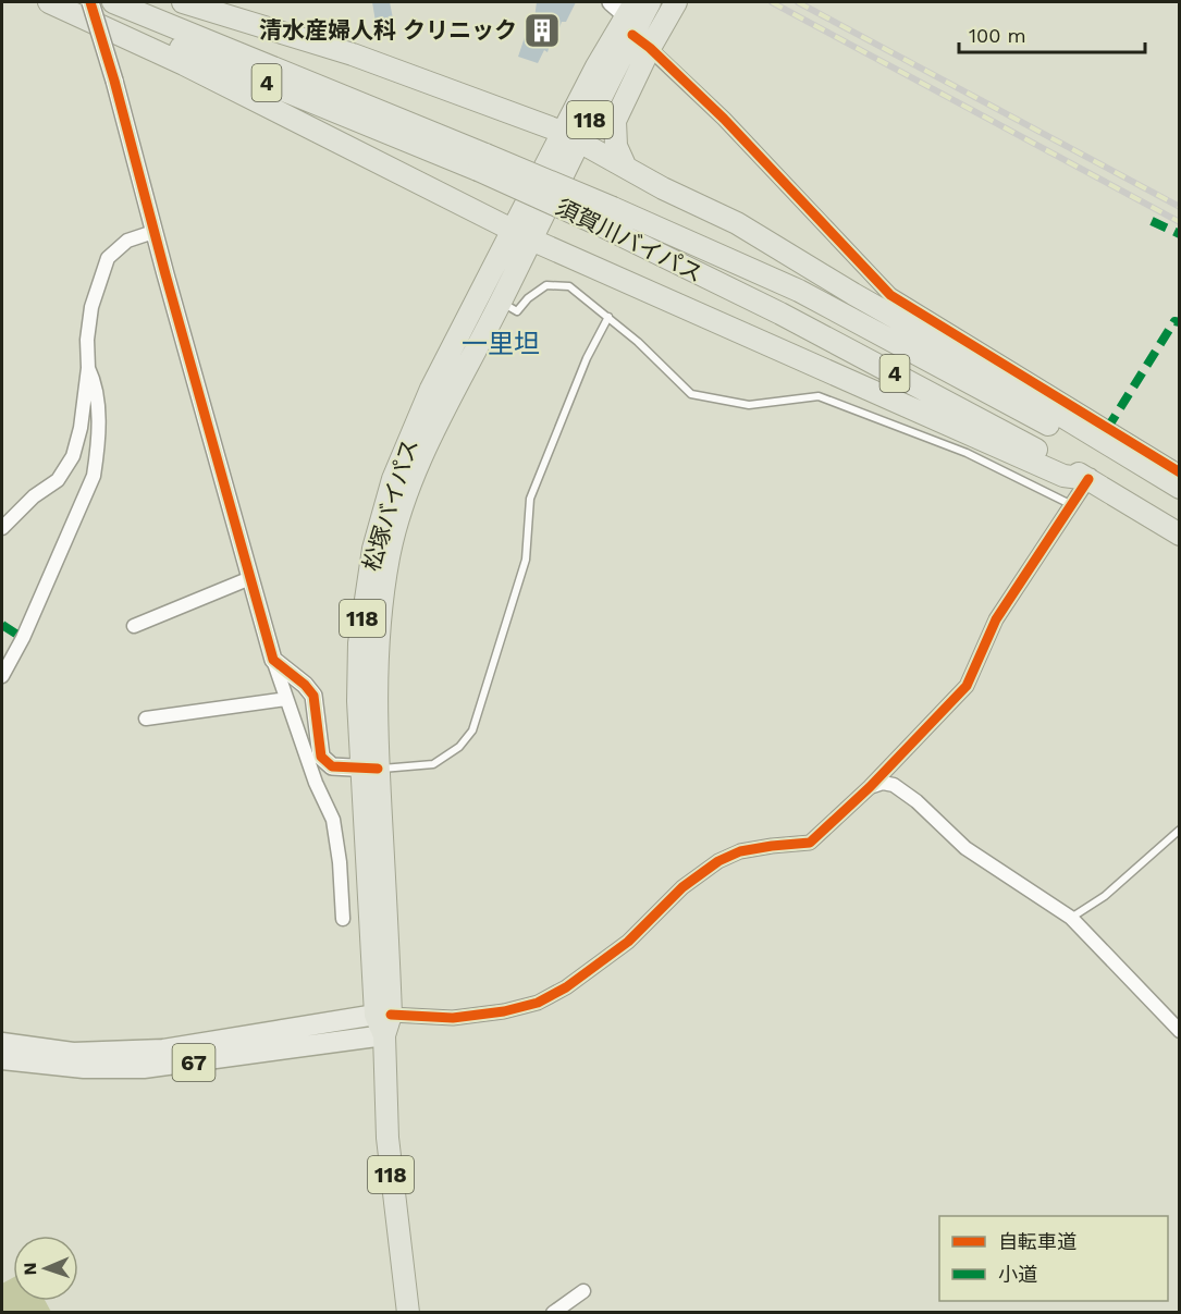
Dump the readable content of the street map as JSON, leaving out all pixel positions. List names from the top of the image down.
{
  "streets": {
    "highway": [
      "4",
      "118",
      "須賀川バイパス",
      "松塚バイパス"
    ],
    "main road": ["67"]
  },
  "crossings": [
    ["118", "松塚バイパス"],
    ["松塚バイパス", "67"]
  ],
  "districts": ["一里坦"],
  "places": {
    "building": ["清水産婦人科 クリニック"]
  },
  "legend": ["自転車道", "小道"],
  "scale_bar": "100 m",
  "north": "left"
}
